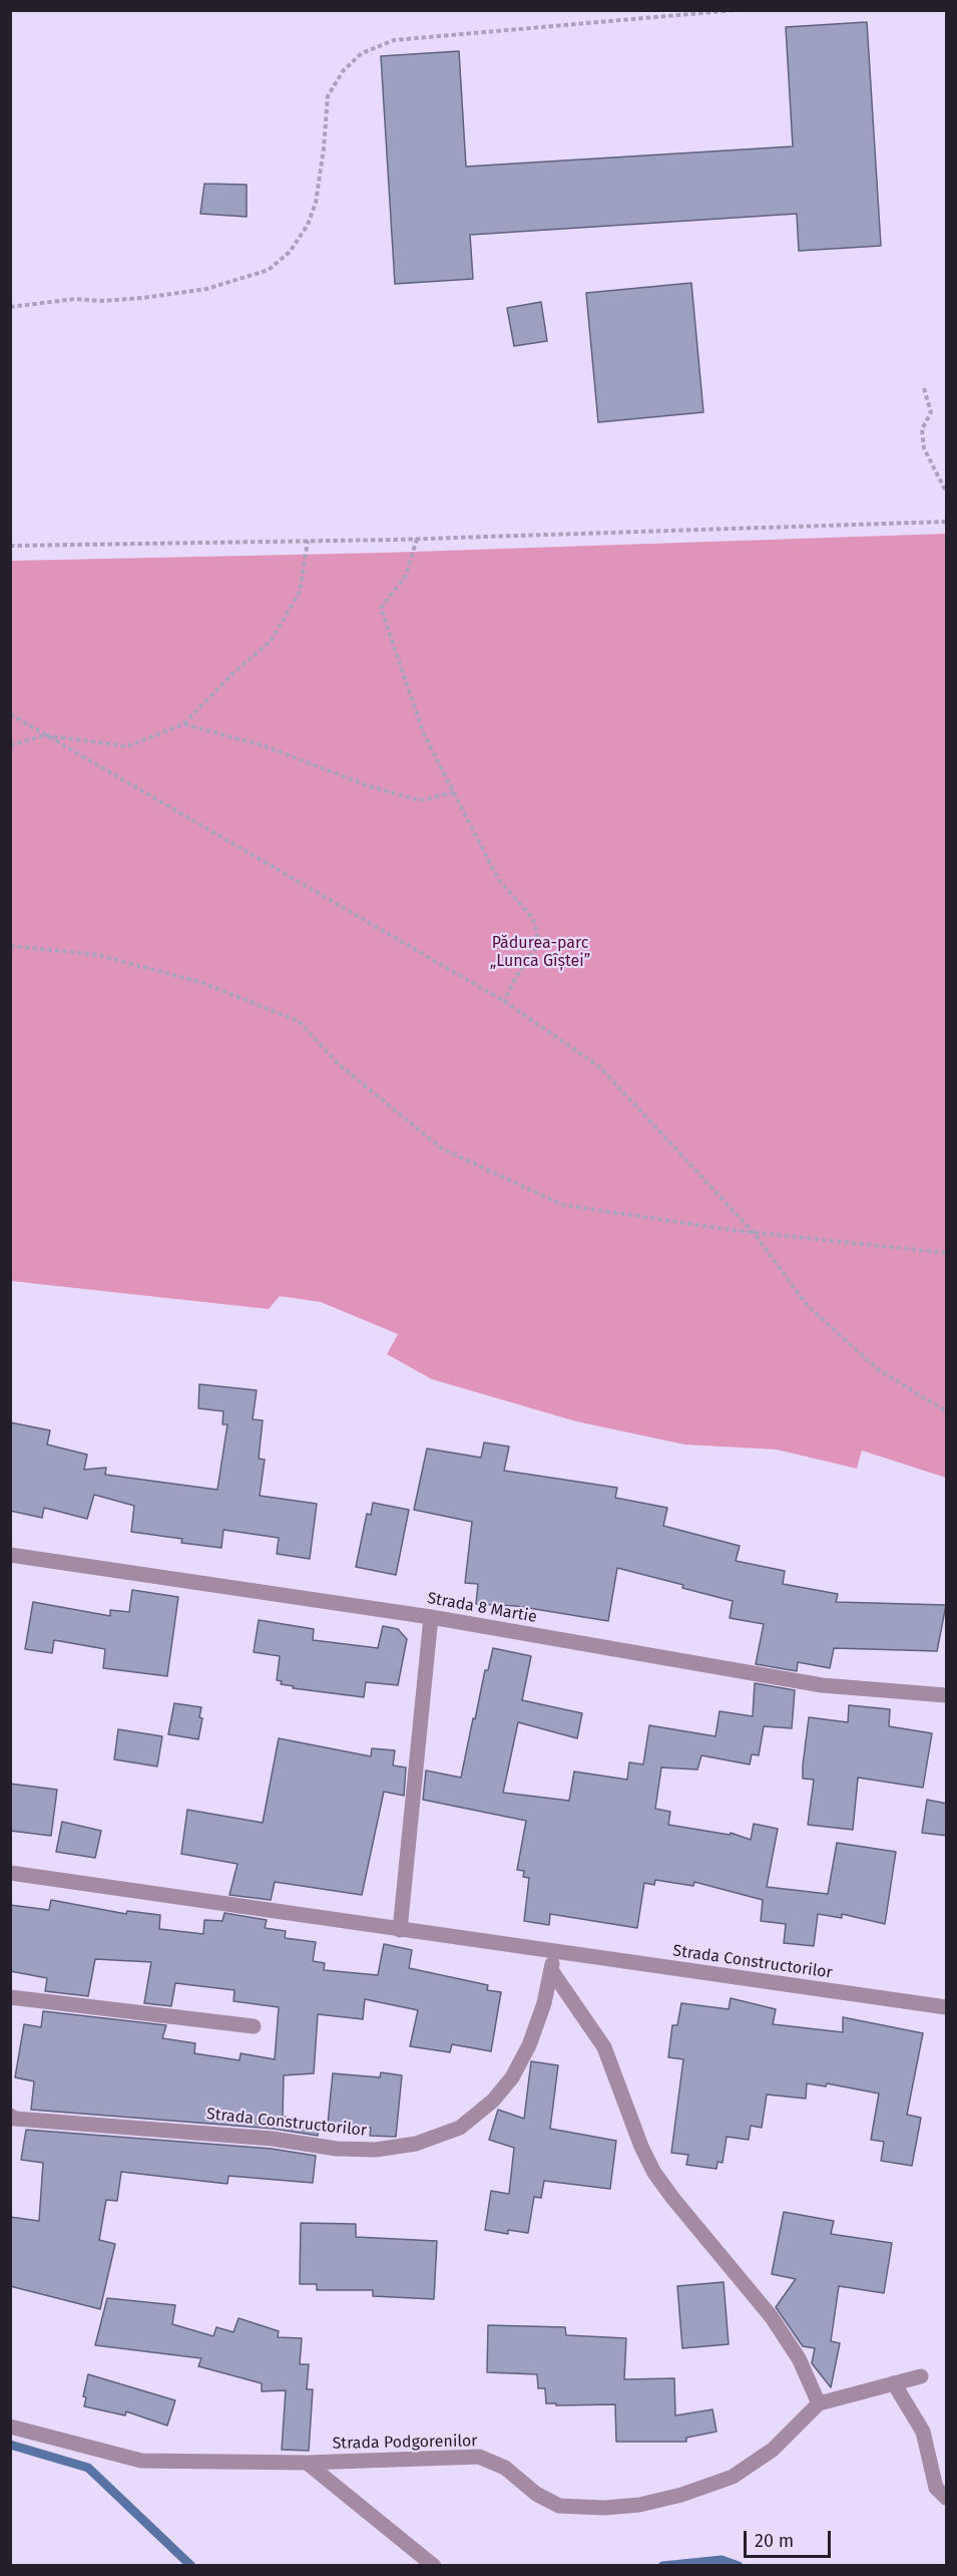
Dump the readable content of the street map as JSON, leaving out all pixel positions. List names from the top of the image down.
{
  "streets": {
    "street": ["Strada 8 Martie", "Strada Constructorilor", "Strada Podgorenilor"]
  },
  "parks": ["Pădurea-parc „Lunca Gîștei”"],
  "scale_bar": "20 m"
}
